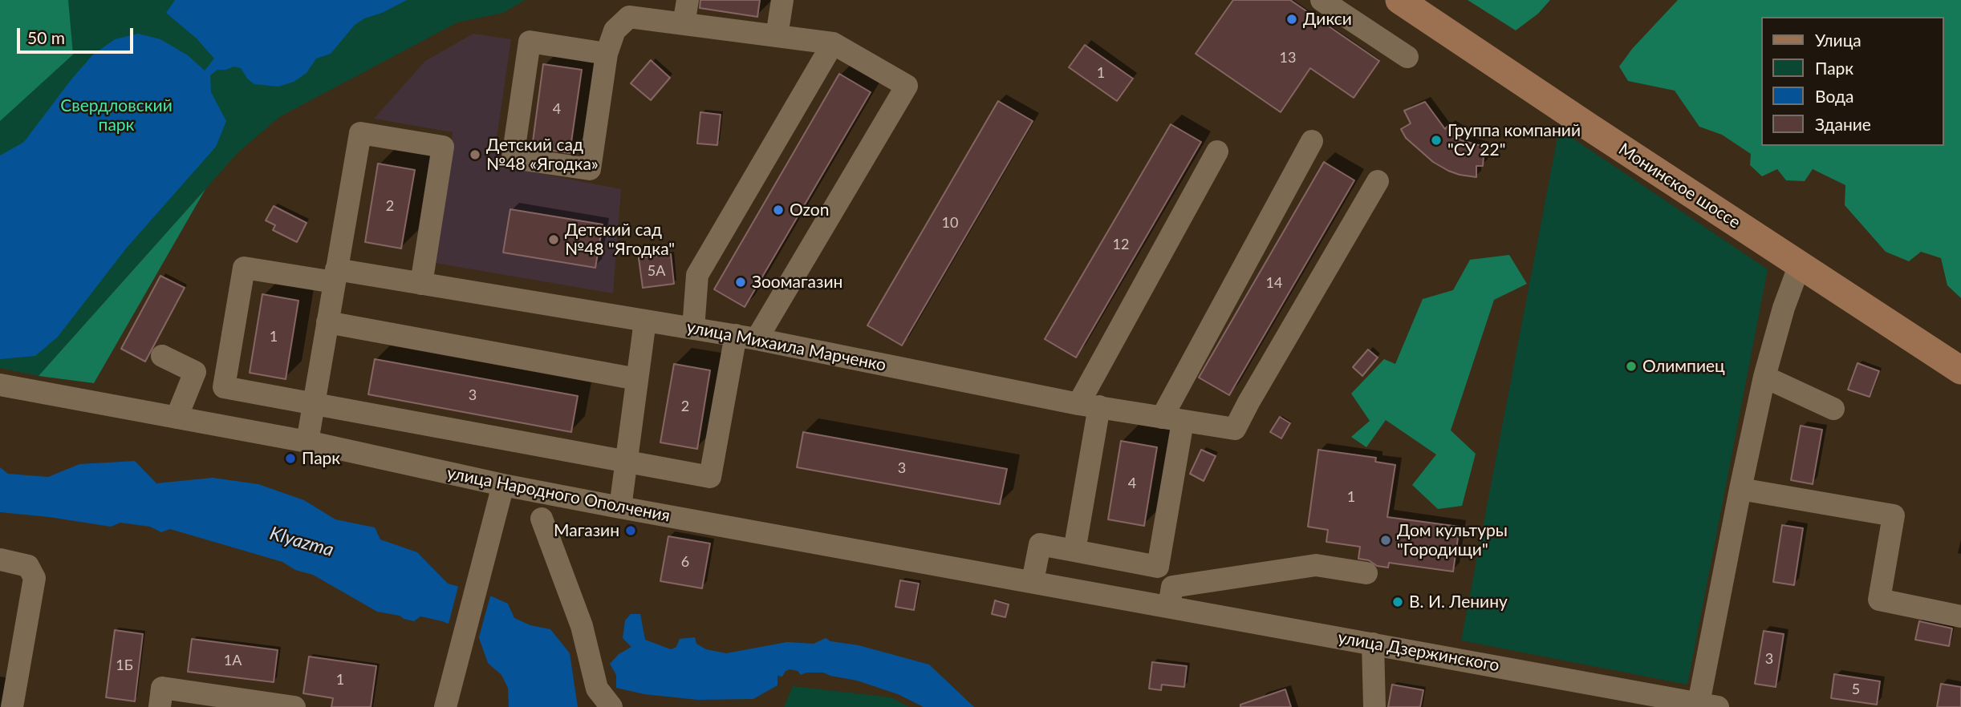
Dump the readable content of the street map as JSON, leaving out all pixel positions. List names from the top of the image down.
{
  "streets": {
    "main road": ["Монинское шоссе"],
    "street": ["улица Михаила Марченко", "улица Народного Ополчения", "улица Дзержинского"]
  },
  "crossings": [
    ["улица Народного Ополчения", "улица Дзержинского"]
  ],
  "water": ["Klyazma"],
  "parks": ["Свердловский парк"],
  "places": [
    "Дикси",
    "Группа компаний \"СУ 22\"",
    "Детский сад №48 «Ягодка»",
    "Ozon",
    "Детский сад №48 \"Ягодка\"",
    "Зоомагазин",
    "Олимпиец",
    "Парк",
    "Магазин",
    "Дом культуры \"Городищи\"",
    "В. И. Ленину"
  ],
  "house_numbers": [
    "13",
    "1",
    "4",
    "2",
    "10",
    "12",
    "5А",
    "14",
    "1",
    "3",
    "2",
    "3",
    "4",
    "1",
    "6",
    "3",
    "1А",
    "1Б",
    "1",
    "5"
  ],
  "legend": [
    "Улица",
    "Парк",
    "Вода",
    "Здание"
  ],
  "scale_bar": "50 m"
}
